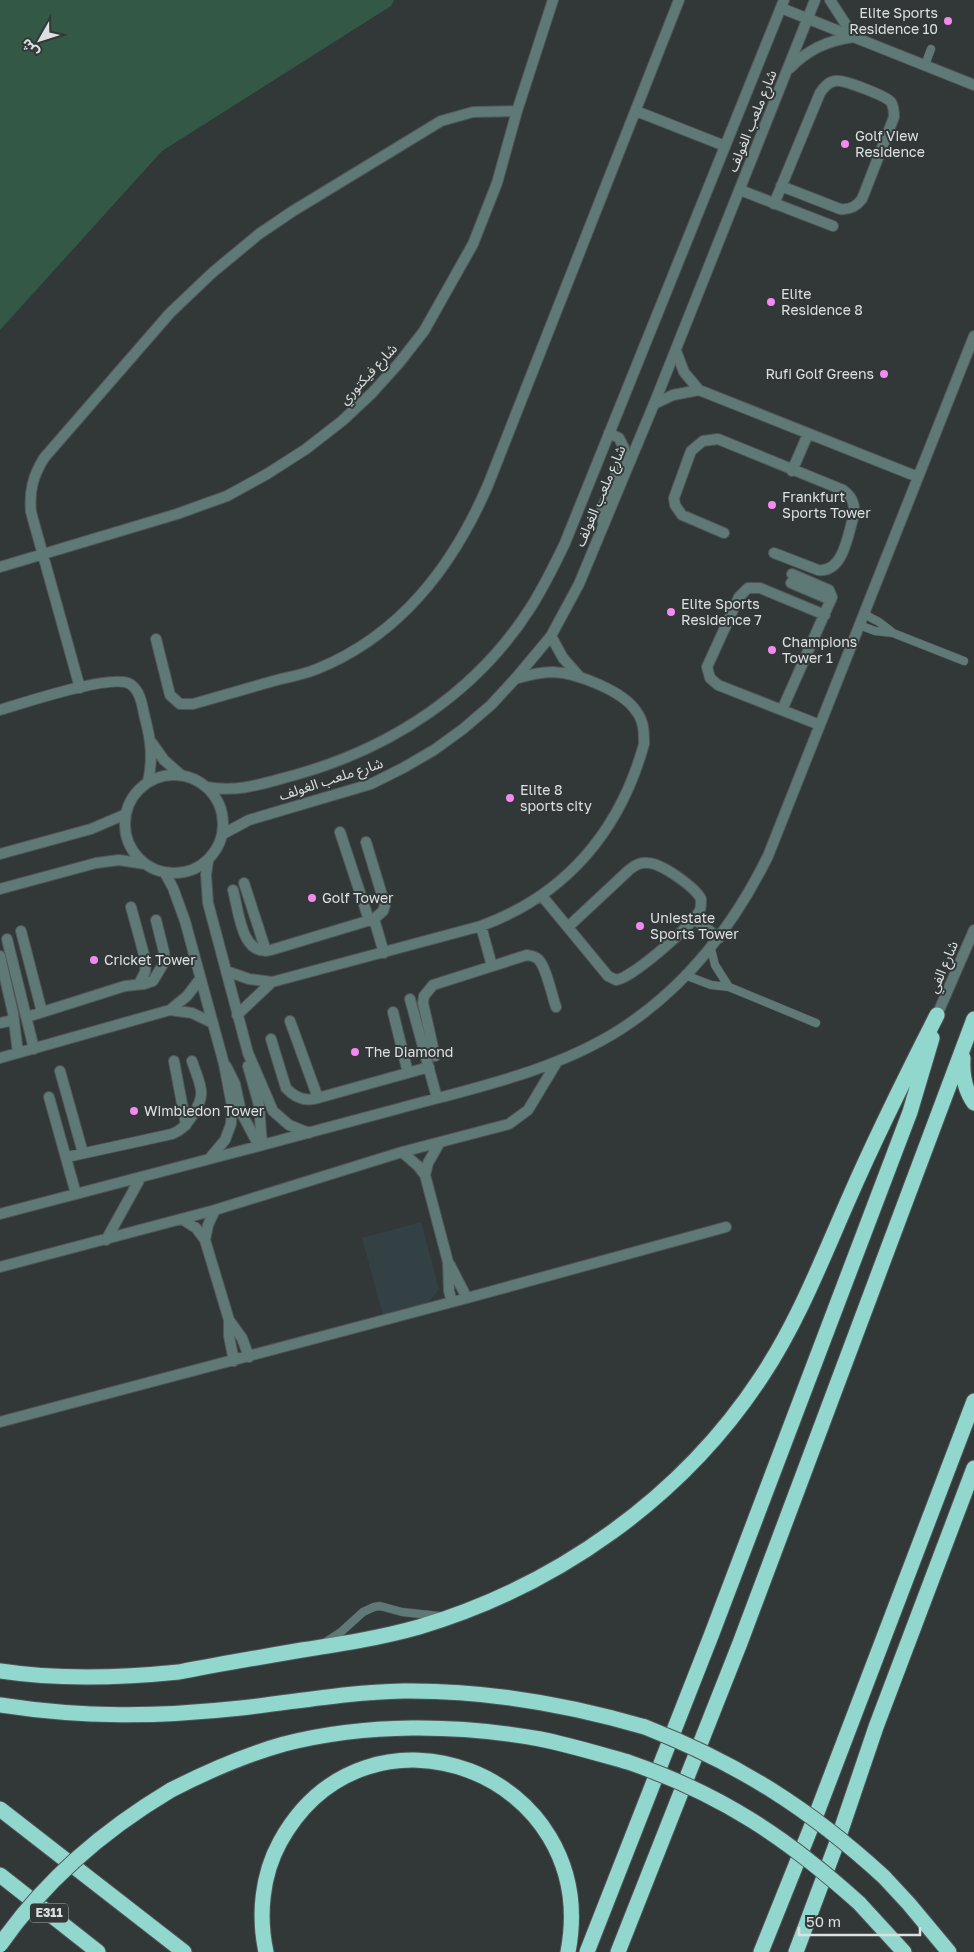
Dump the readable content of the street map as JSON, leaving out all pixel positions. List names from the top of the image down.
{
  "streets": {
    "highway": ["E311"],
    "street": ["شارع ملعب الغولف", "شارع فيكتوري", "شارع الفي"]
  },
  "places": [
    "Elite Sports Residence 10",
    "Golf View Residence",
    "Elite Residence 8",
    "Rufi Golf Greens",
    "Frankfurt Sports Tower",
    "Elite Sports Residence 7",
    "Champions Tower 1",
    "Elite 8 sports city",
    "Golf Tower",
    "Uniestate Sports Tower",
    "Cricket Tower",
    "The Diamond",
    "Wimbledon Tower"
  ],
  "scale_bar": "50 m",
  "north": "bottom left"
}
